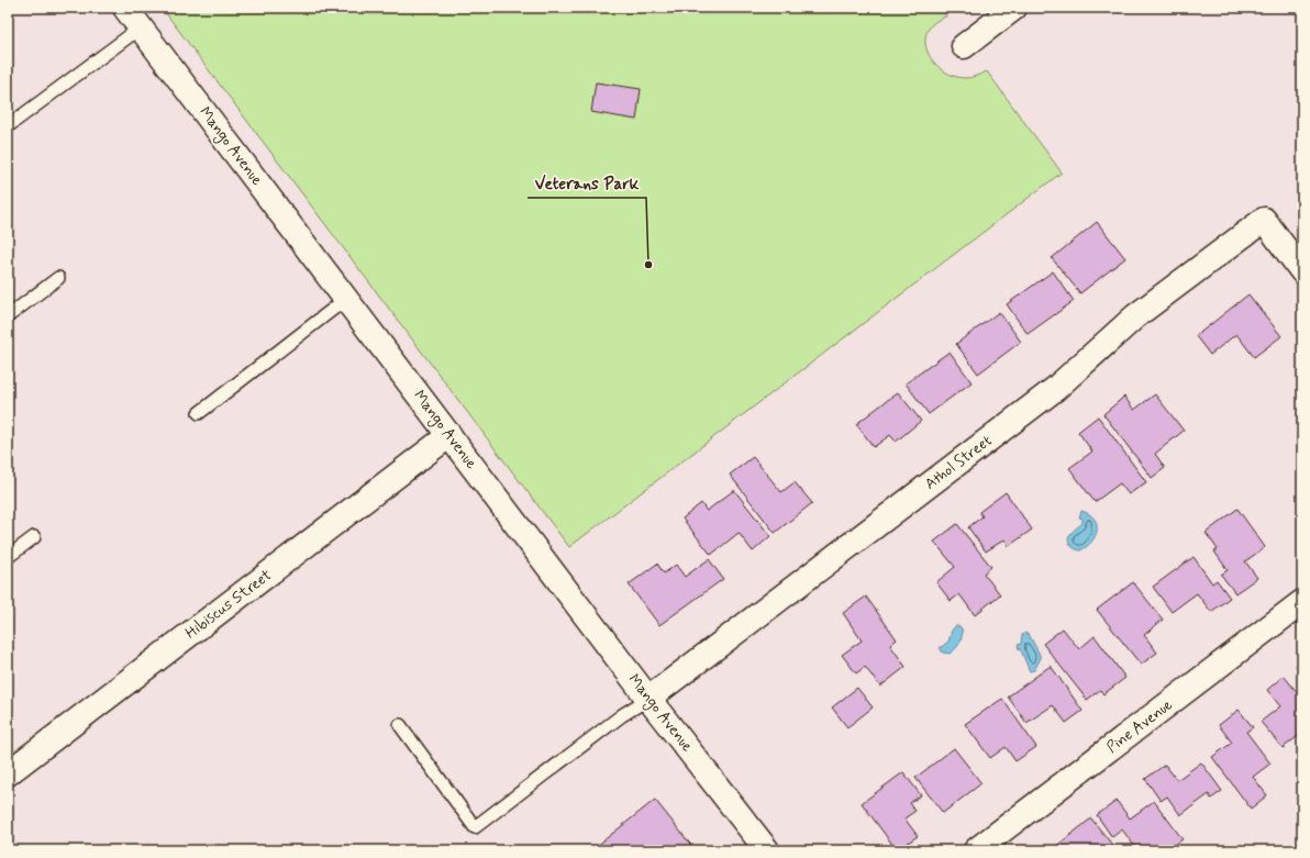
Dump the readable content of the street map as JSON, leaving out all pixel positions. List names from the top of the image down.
{
  "streets": {
    "street": [
      "Mango Avenue",
      "Athol Street",
      "Hibiscus Street",
      "Pine Avenue"
    ]
  },
  "crossings": [
    ["Mango Avenue", "Athol Street"],
    ["Mango Avenue", "Hibiscus Street"]
  ],
  "places": ["Veterans Park"]
}
